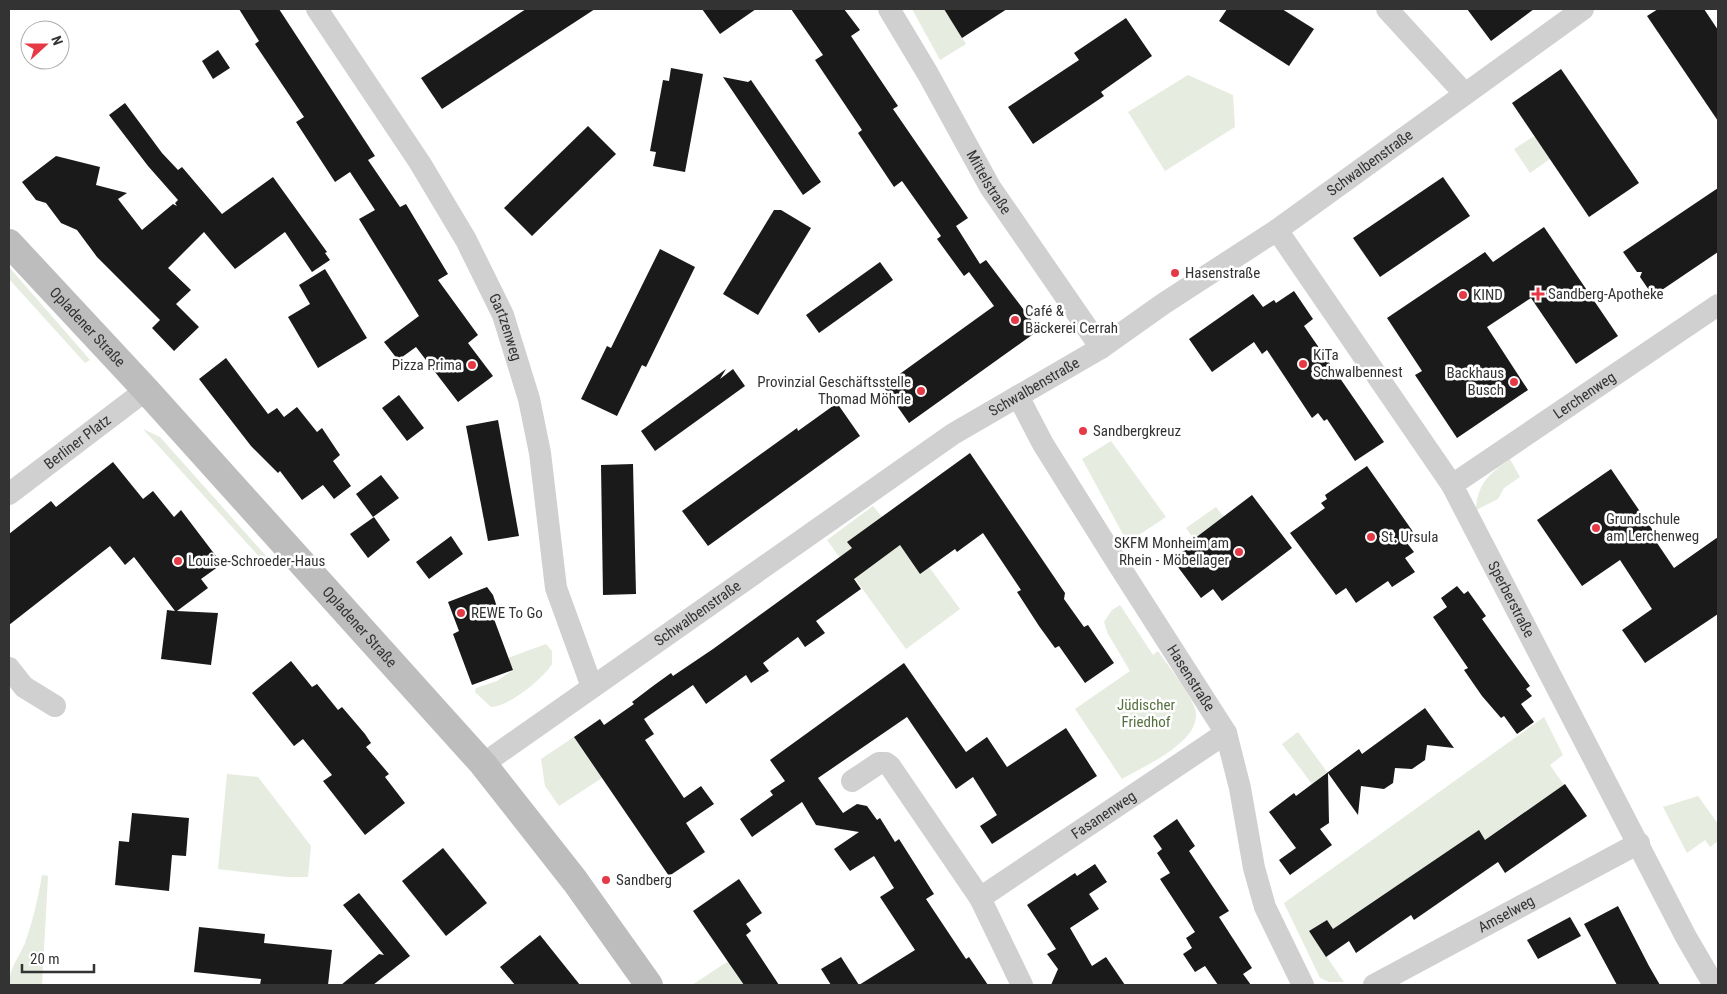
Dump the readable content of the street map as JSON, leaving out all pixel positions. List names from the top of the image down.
{
  "streets": {
    "street": [
      "Schwalbenstraße",
      "Mittelstraße",
      "Opladener Straße",
      "Gartzenweg",
      "Lerchenweg",
      "Berliner Platz",
      "Sperberstraße",
      "Hasenstraße",
      "Fasanenweg",
      "Amselweg"
    ]
  },
  "crossings": [
    ["Schwalbenstraße", "Mittelstraße"],
    ["Schwalbenstraße", "Opladener Straße"],
    ["Schwalbenstraße", "Gartzenweg"],
    ["Schwalbenstraße", "Sperberstraße"],
    ["Schwalbenstraße", "Hasenstraße"],
    ["Opladener Straße", "Berliner Platz"],
    ["Lerchenweg", "Sperberstraße"],
    ["Sperberstraße", "Amselweg"],
    ["Hasenstraße", "Fasanenweg"]
  ],
  "parks": ["Jüdischer Friedhof"],
  "places": {
    "other": [
      "Hasenstraße",
      "KIND",
      "Café & Bäckerei Cerrah",
      "KiTa Schwalbennest",
      "Pizza Prima",
      "Backhaus Busch",
      "Provinzial Geschäftsstelle Thomad Möhrle",
      "Sandbergkreuz",
      "Grundschule am Lerchenweg",
      "St. Ursula",
      "SKFM Monheim am Rhein - Möbellager",
      "Louise-Schroeder-Haus",
      "REWE To Go",
      "Sandberg"
    ],
    "health": ["Sandberg-Apotheke"]
  },
  "scale_bar": "20 m",
  "north": "right"
}
